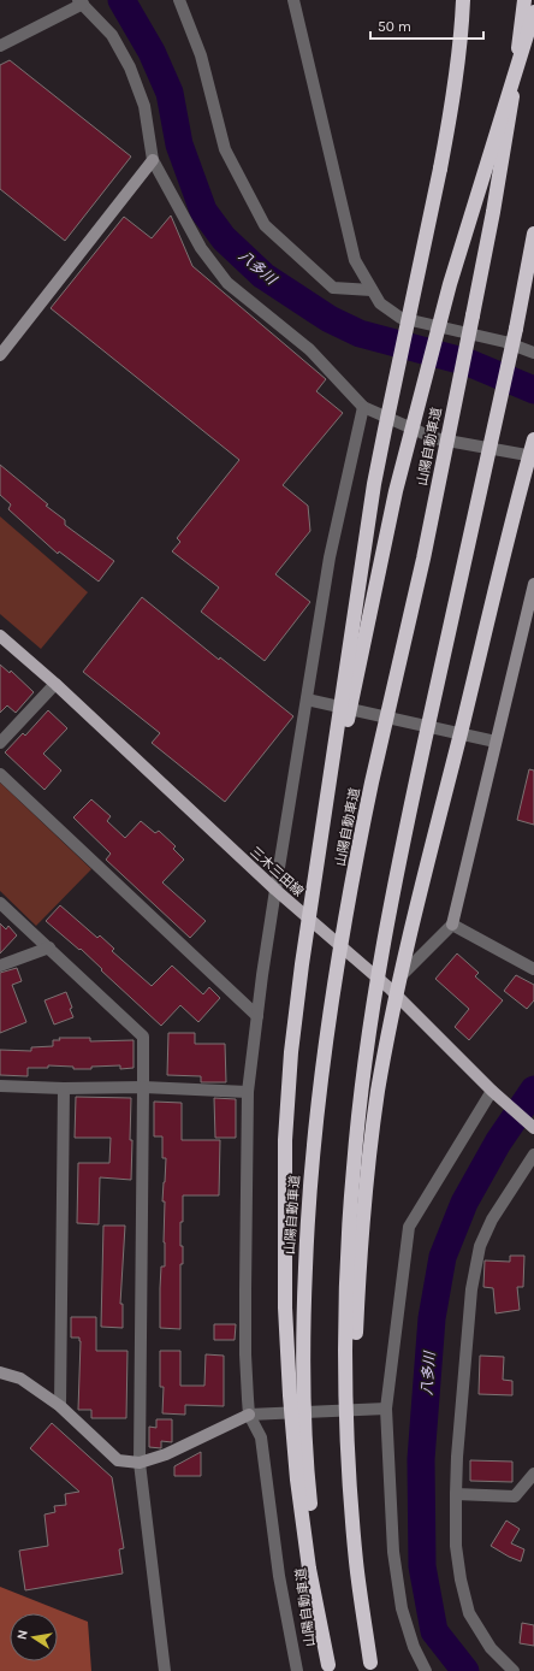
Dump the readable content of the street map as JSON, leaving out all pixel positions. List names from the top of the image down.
{
  "streets": {
    "highway": ["山陽自動車道"],
    "main road": ["三木三田線"]
  },
  "water": ["八多川"],
  "scale_bar": "50 m",
  "north": "left"
}
